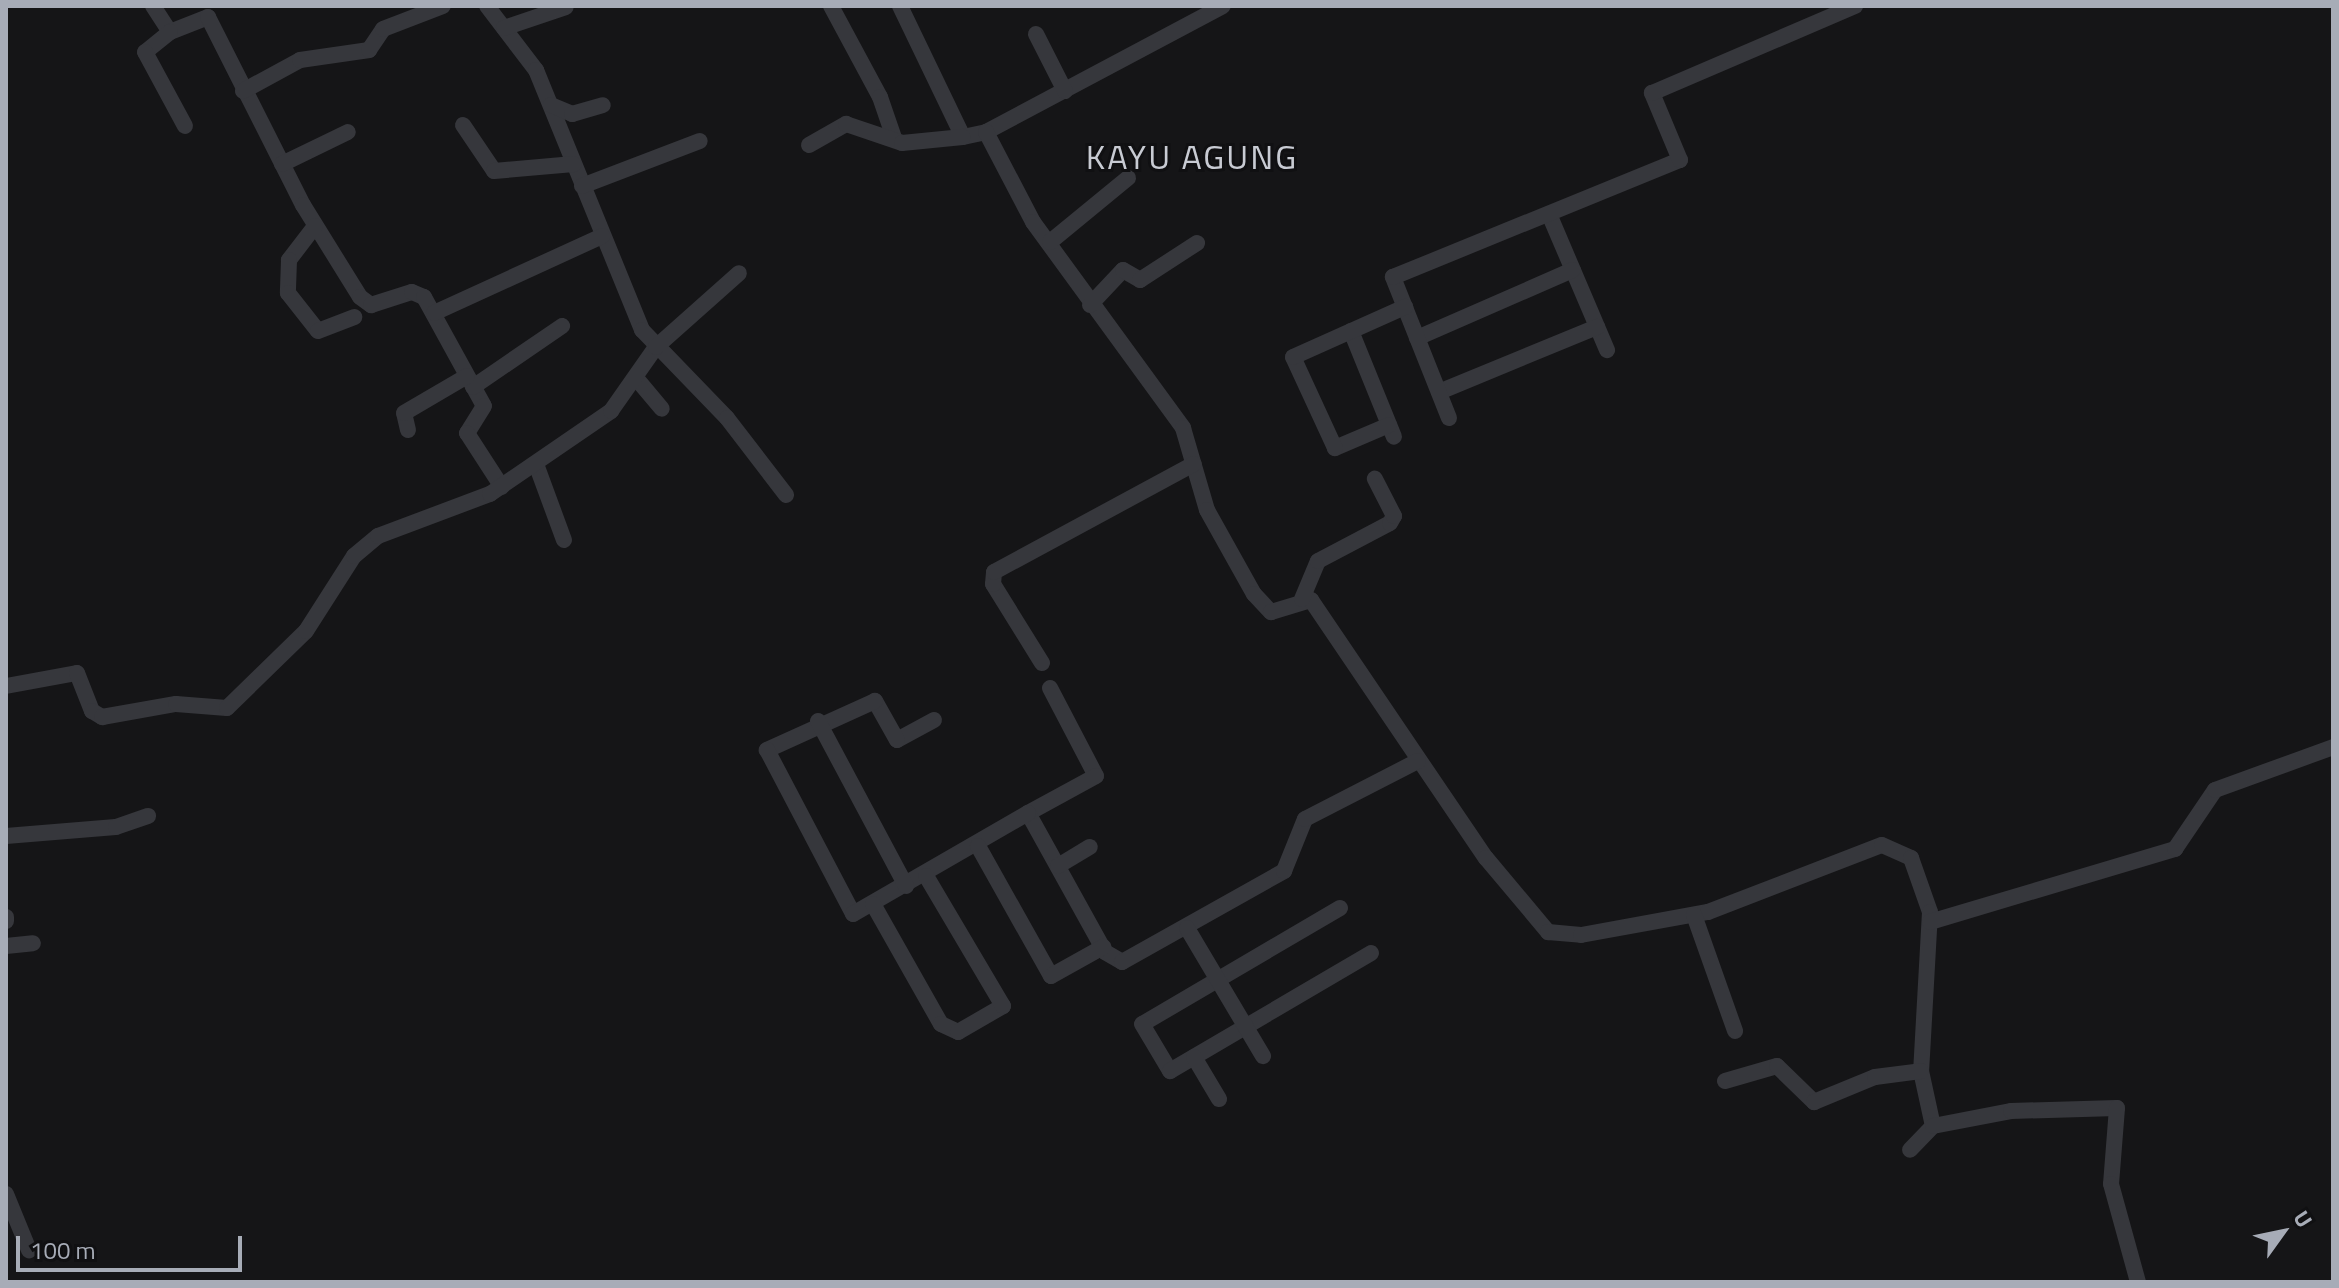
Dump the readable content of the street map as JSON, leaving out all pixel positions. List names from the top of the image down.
{
  "districts": ["KAYU AGUNG"],
  "scale_bar": "100 m",
  "north": "top right"
}
